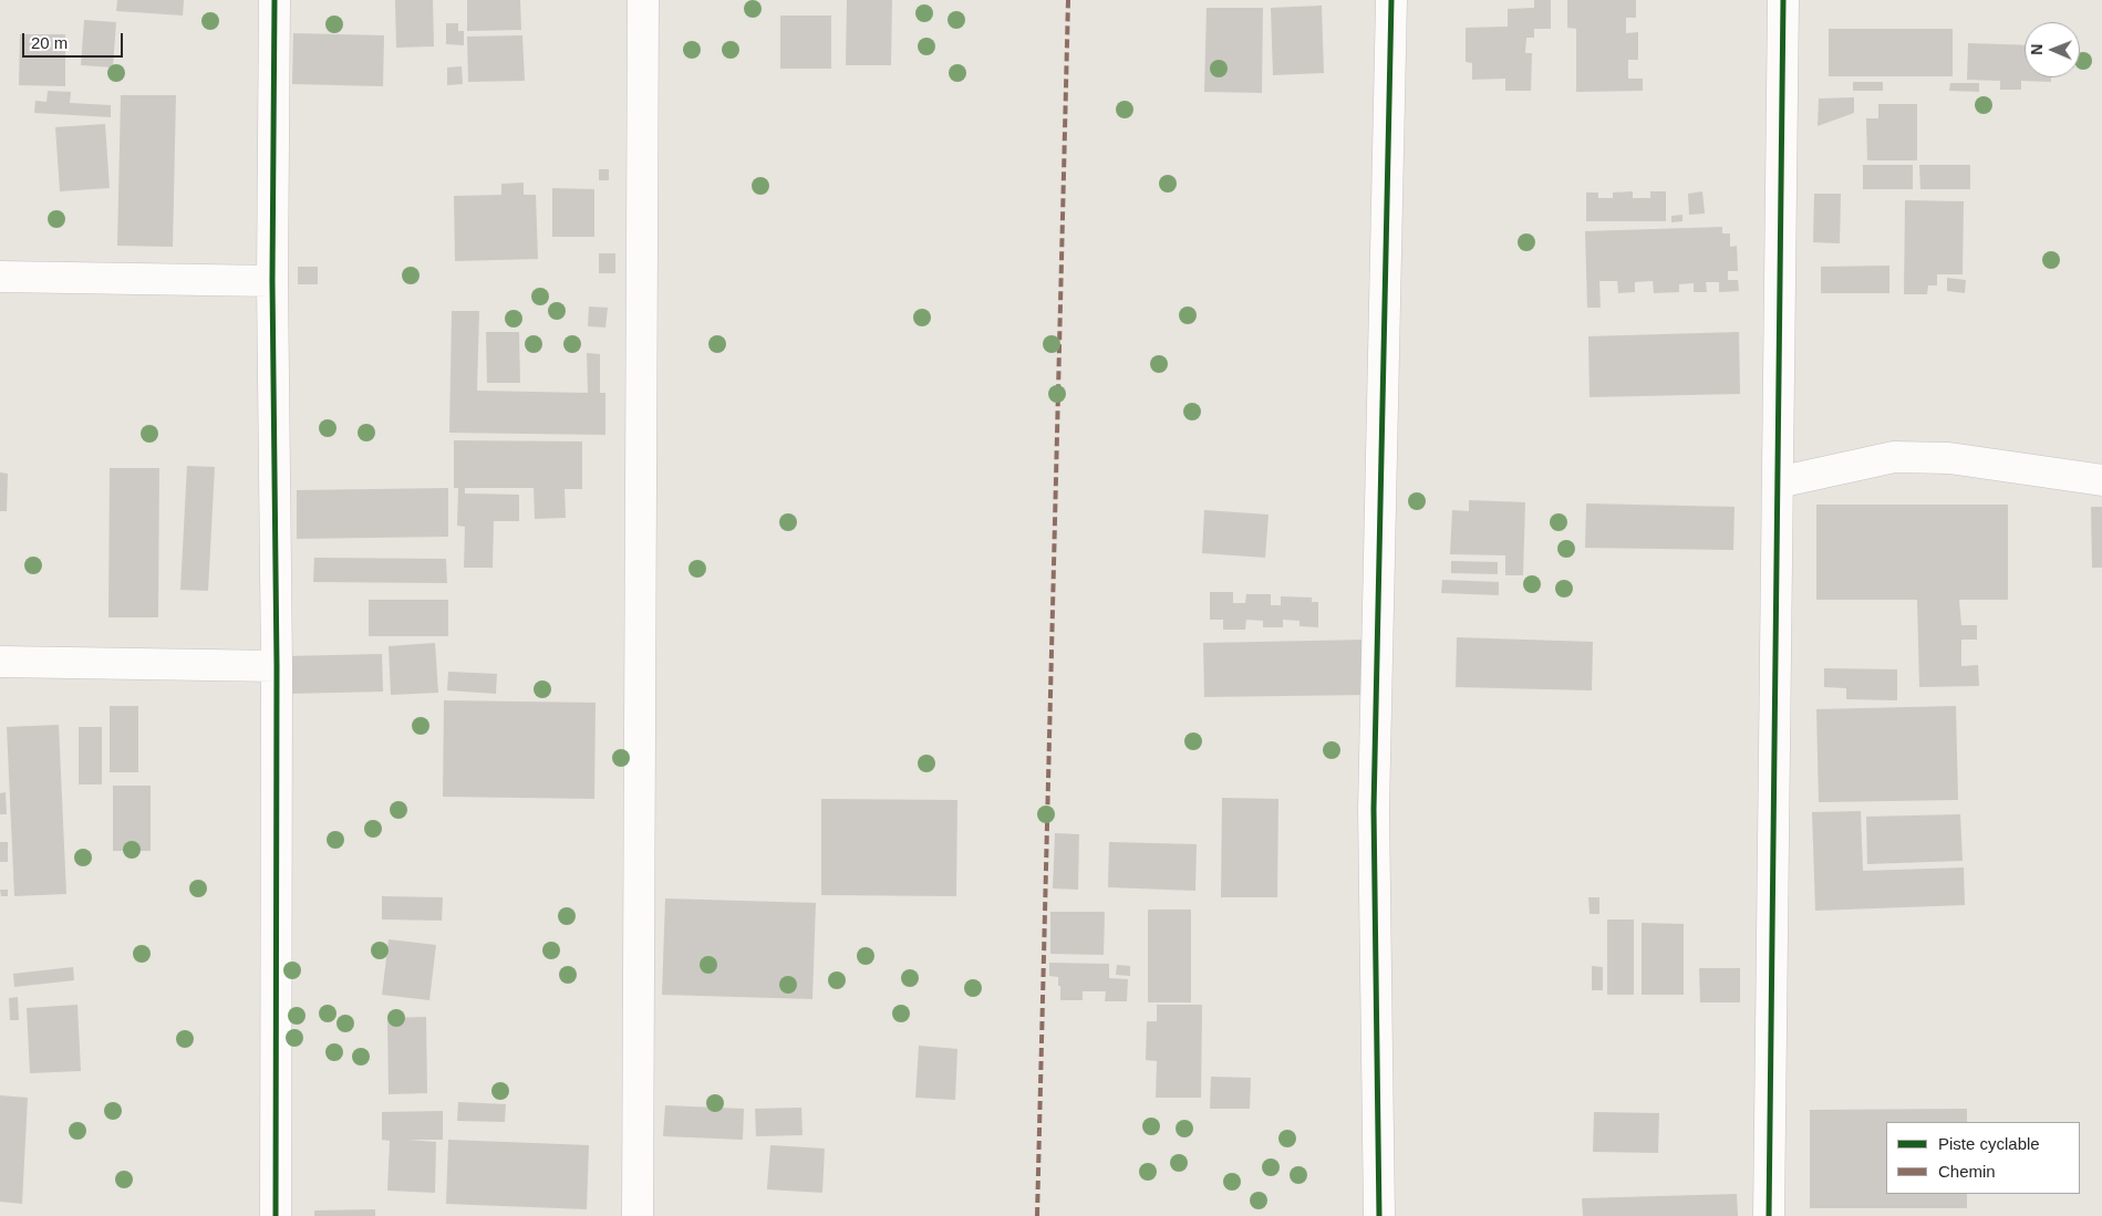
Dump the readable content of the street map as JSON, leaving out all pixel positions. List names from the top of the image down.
{
  "legend": ["Piste cyclable", "Chemin"],
  "scale_bar": "20 m",
  "north": "left"
}
